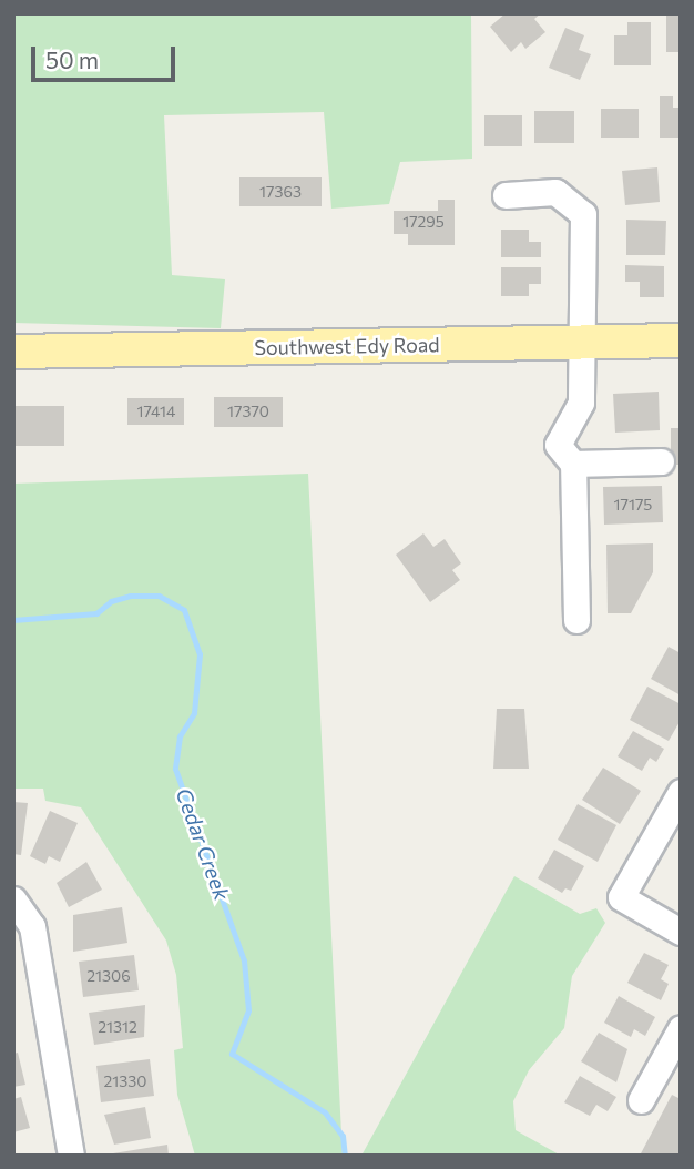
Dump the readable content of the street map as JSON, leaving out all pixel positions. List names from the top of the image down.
{
  "streets": {
    "main road": ["Southwest Edy Road"]
  },
  "water": ["Cedar Creek"],
  "house_numbers": [
    "17363",
    "17295",
    "17414",
    "17370",
    "17175",
    "21306",
    "21312",
    "21330"
  ],
  "scale_bar": "50 m"
}
